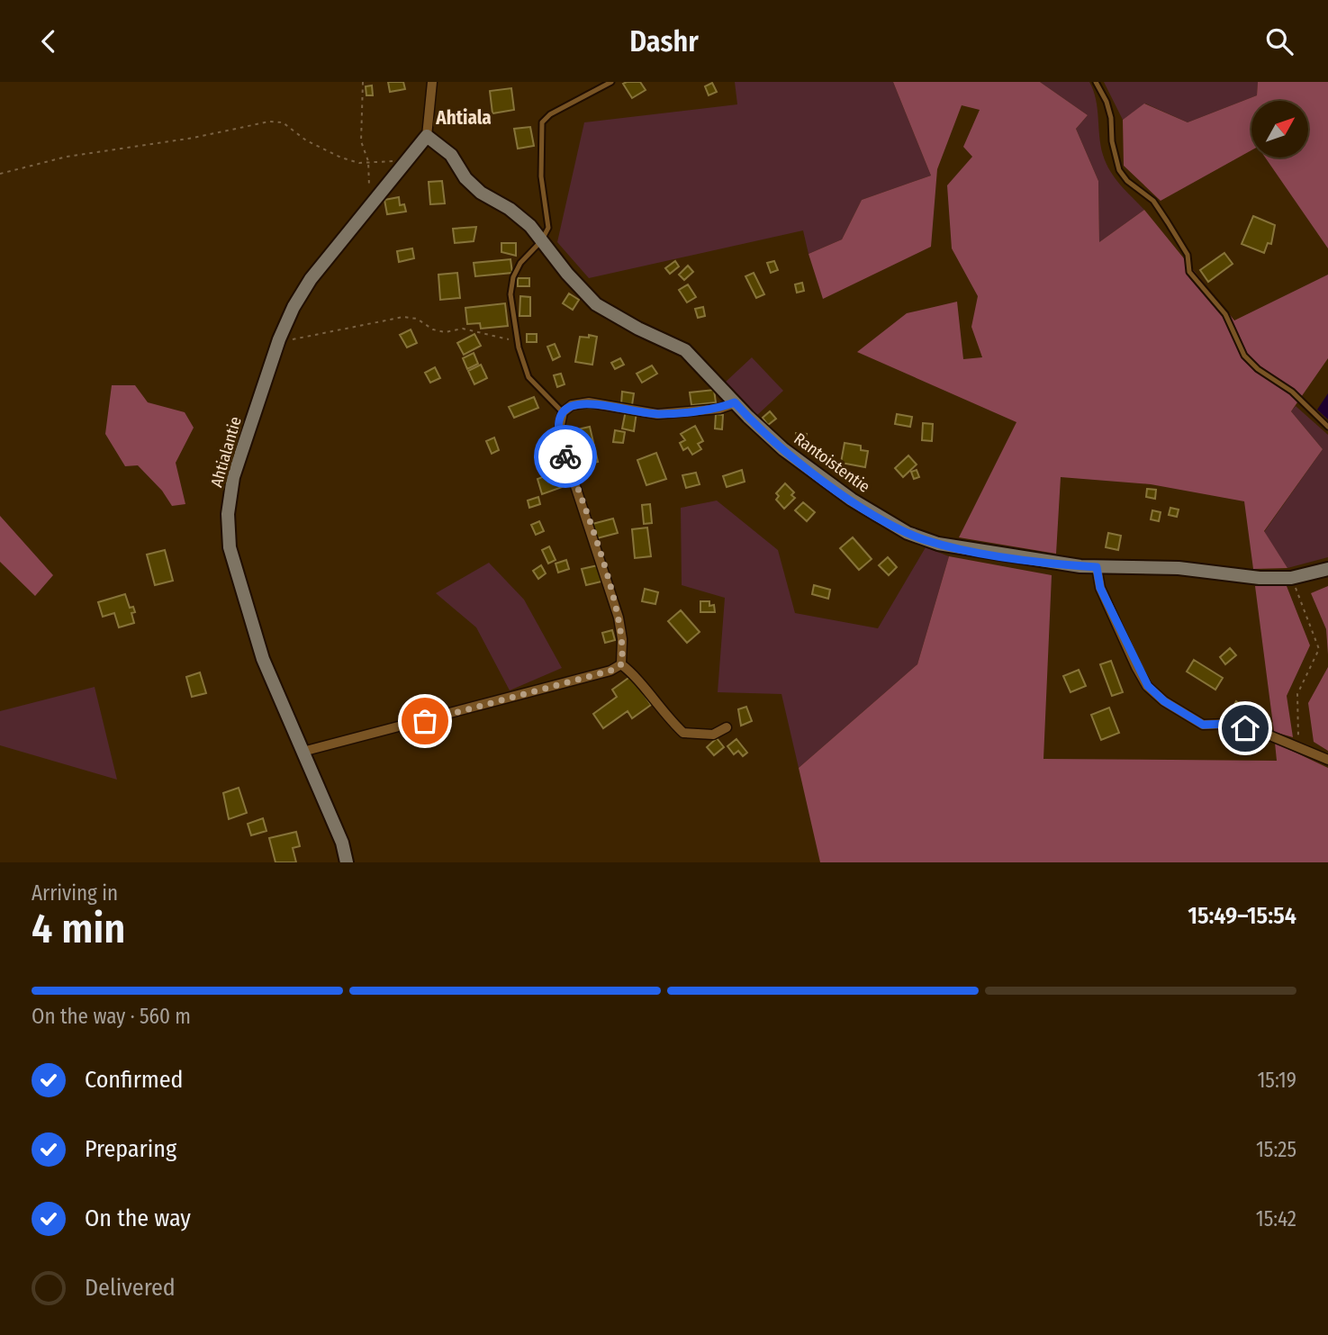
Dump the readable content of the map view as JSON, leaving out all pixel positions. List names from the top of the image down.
{
  "streets": {
    "street": ["Ahtialantie", "Rantoistentie"]
  },
  "crossings": [
    ["Ahtialantie", "Rantoistentie"]
  ],
  "districts": ["Ahtiala"],
  "north": "top right",
  "page": {
    "header": "Dashr",
    "heading": ["4 min", "Arriving in", "15:49–15:54"],
    "bar": "On the way · 560 m",
    "list": [
      ["Confirmed", "15:19"],
      ["Preparing", "15:25"],
      ["On the way", "15:42"],
      "Delivered"
    ]
  }
}
